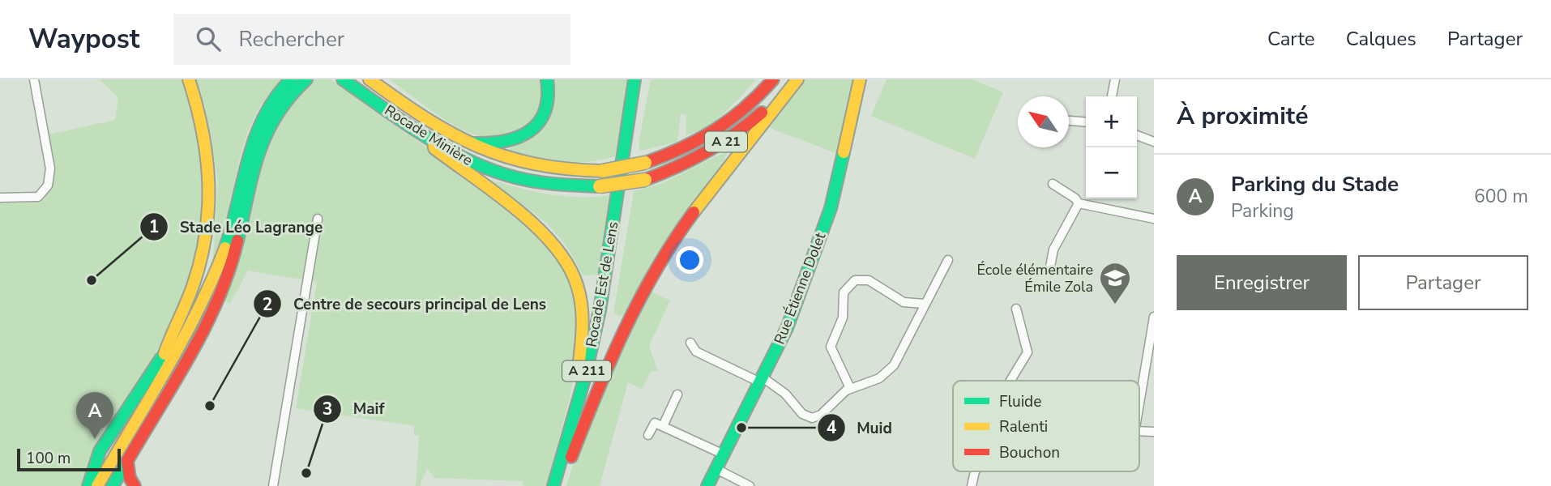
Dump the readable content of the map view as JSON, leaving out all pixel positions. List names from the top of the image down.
{
  "streets": {
    "main road": [
      "Rocade Minière",
      "A 21",
      "Rocade Est de Lens",
      "Rue Étienne Dolet",
      "A 211"
    ]
  },
  "places": {
    "other": [
      "Stade Léo Lagrange",
      "Centre de secours principal de Lens",
      "Muid",
      "Maif"
    ],
    "school or university": ["École élémentaire Émile Zola"]
  },
  "legend": ["Fluide", "Ralenti", "Bouchon"],
  "scale_bar": "100 m",
  "north": "top left",
  "page": {
    "header": "Waypost",
    "search": "Rechercher",
    "nav": ["Carte", "Calques", "Partager"],
    "heading": "À proximité",
    "map_buttons": ["+", "−"],
    "list": [
      {
        "mark": "A",
        "name": "Parking du Stade",
        "note": "Parking",
        "value": "600 m"
      }
    ],
    "buttons": ["Enregistrer", "Partager"],
    "pins": "A",
    "scale": "100 m"
  }
}
